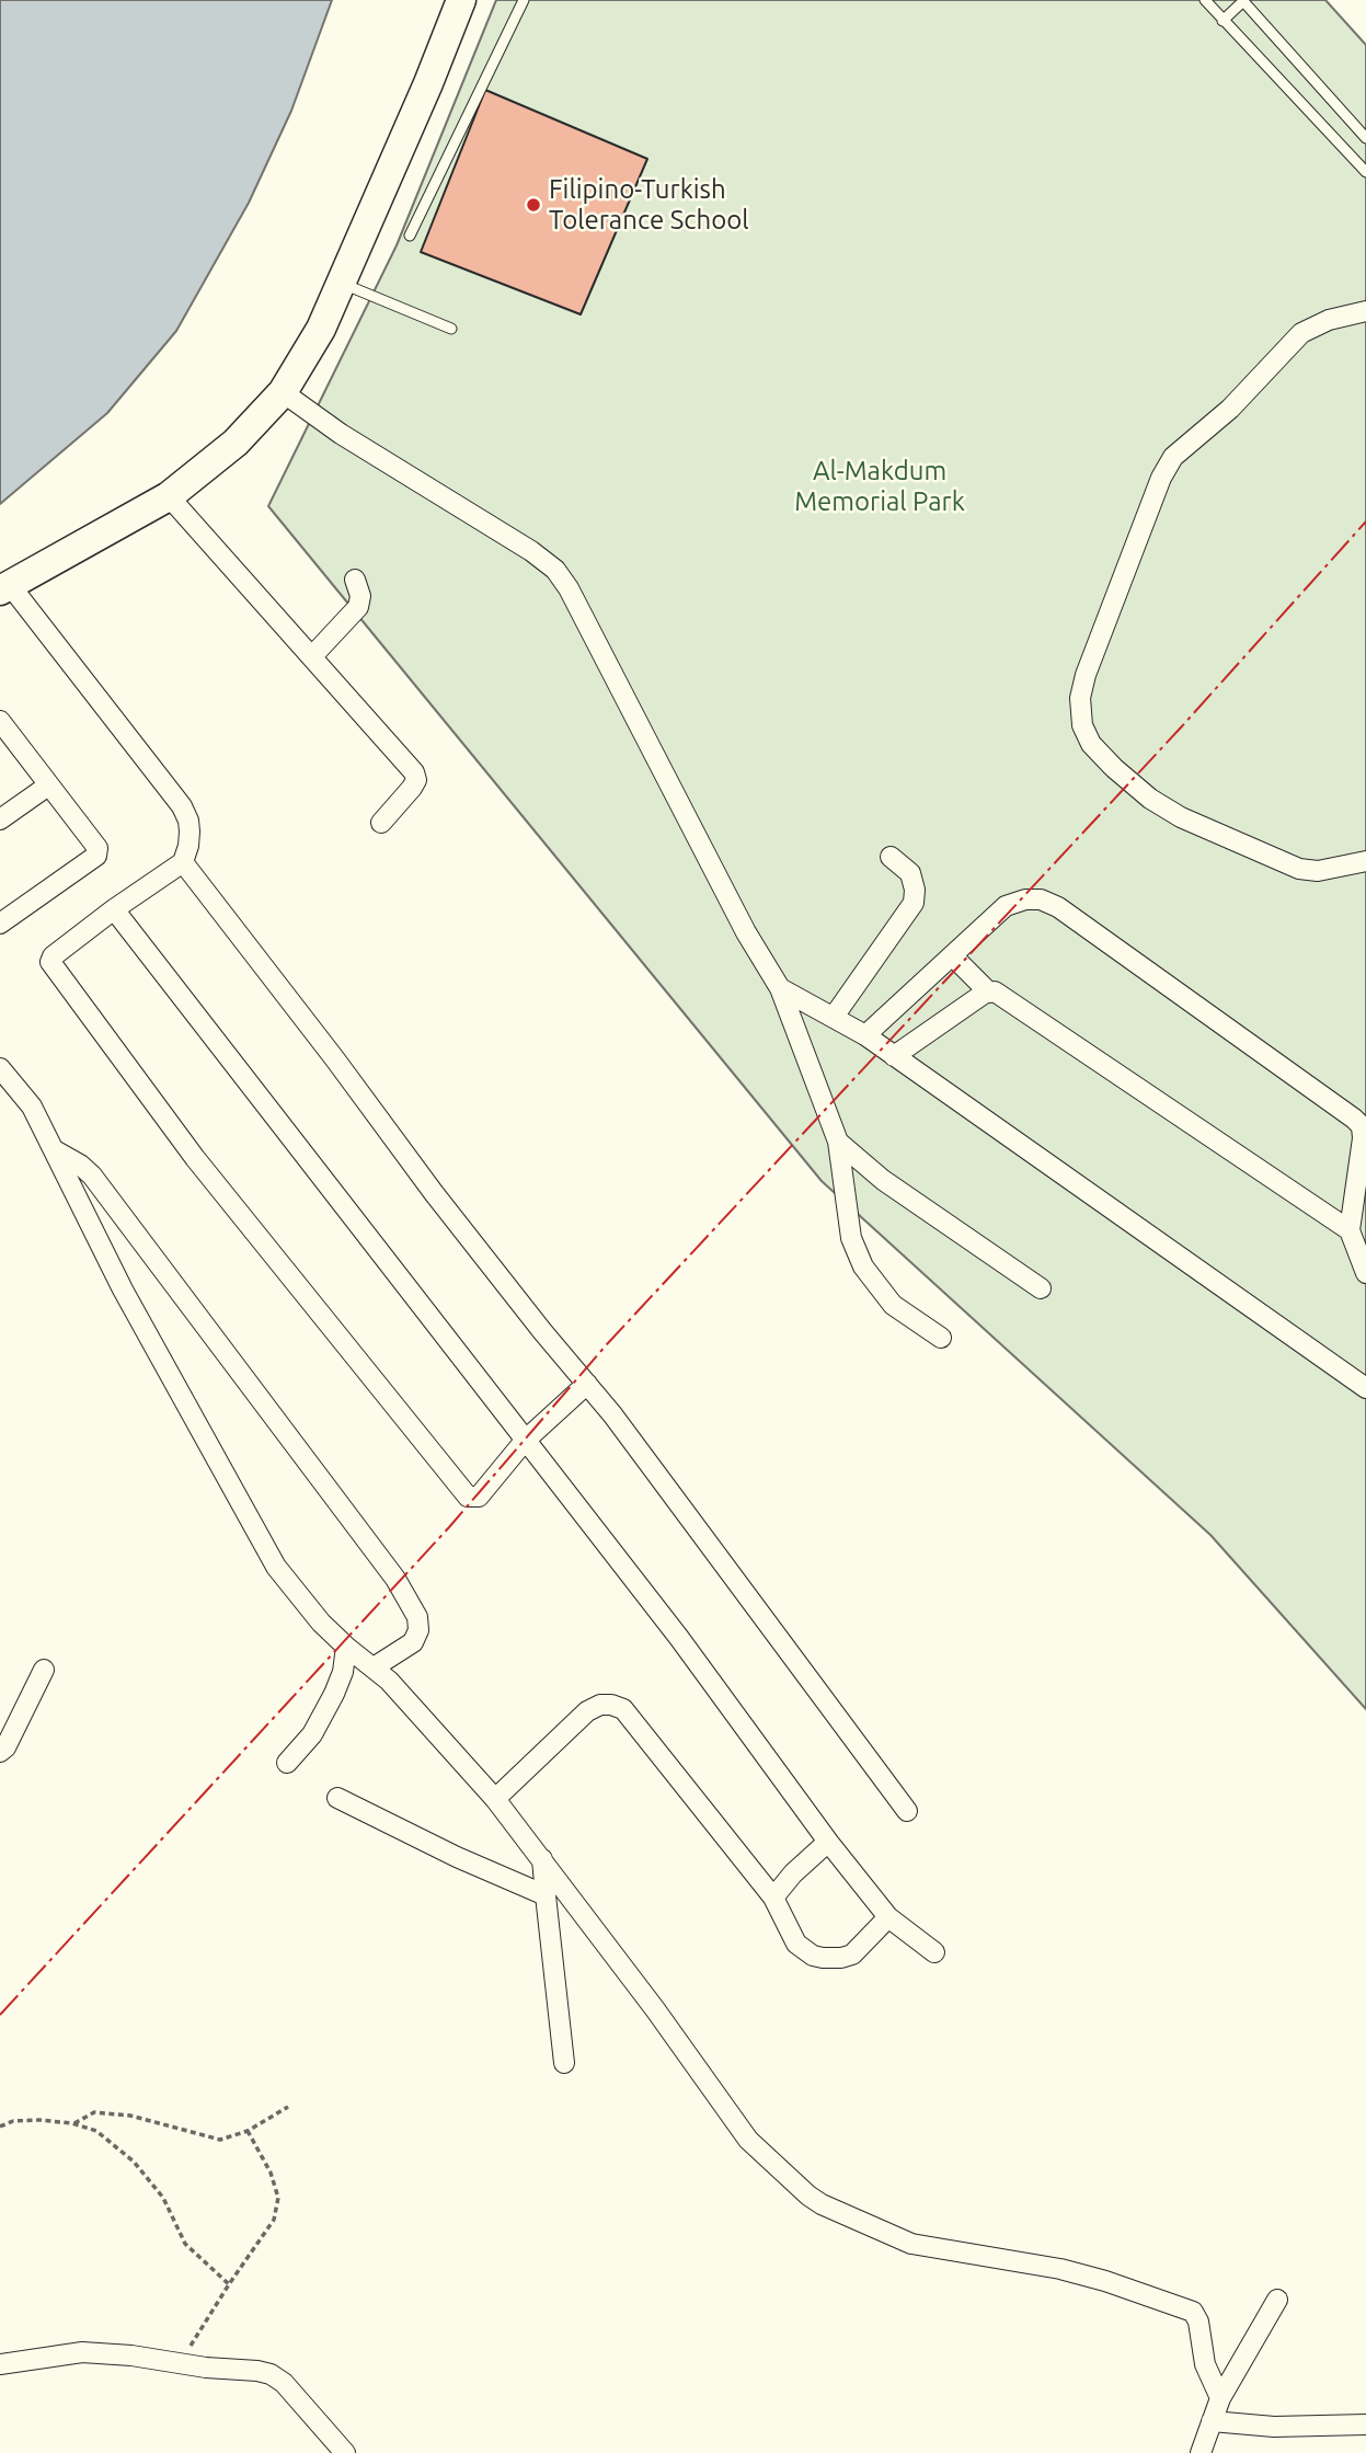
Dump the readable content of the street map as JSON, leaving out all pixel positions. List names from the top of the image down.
{
  "parks": ["Al-Makdum Memorial Park"],
  "places": ["Filipino-Turkish Tolerance School"]
}
